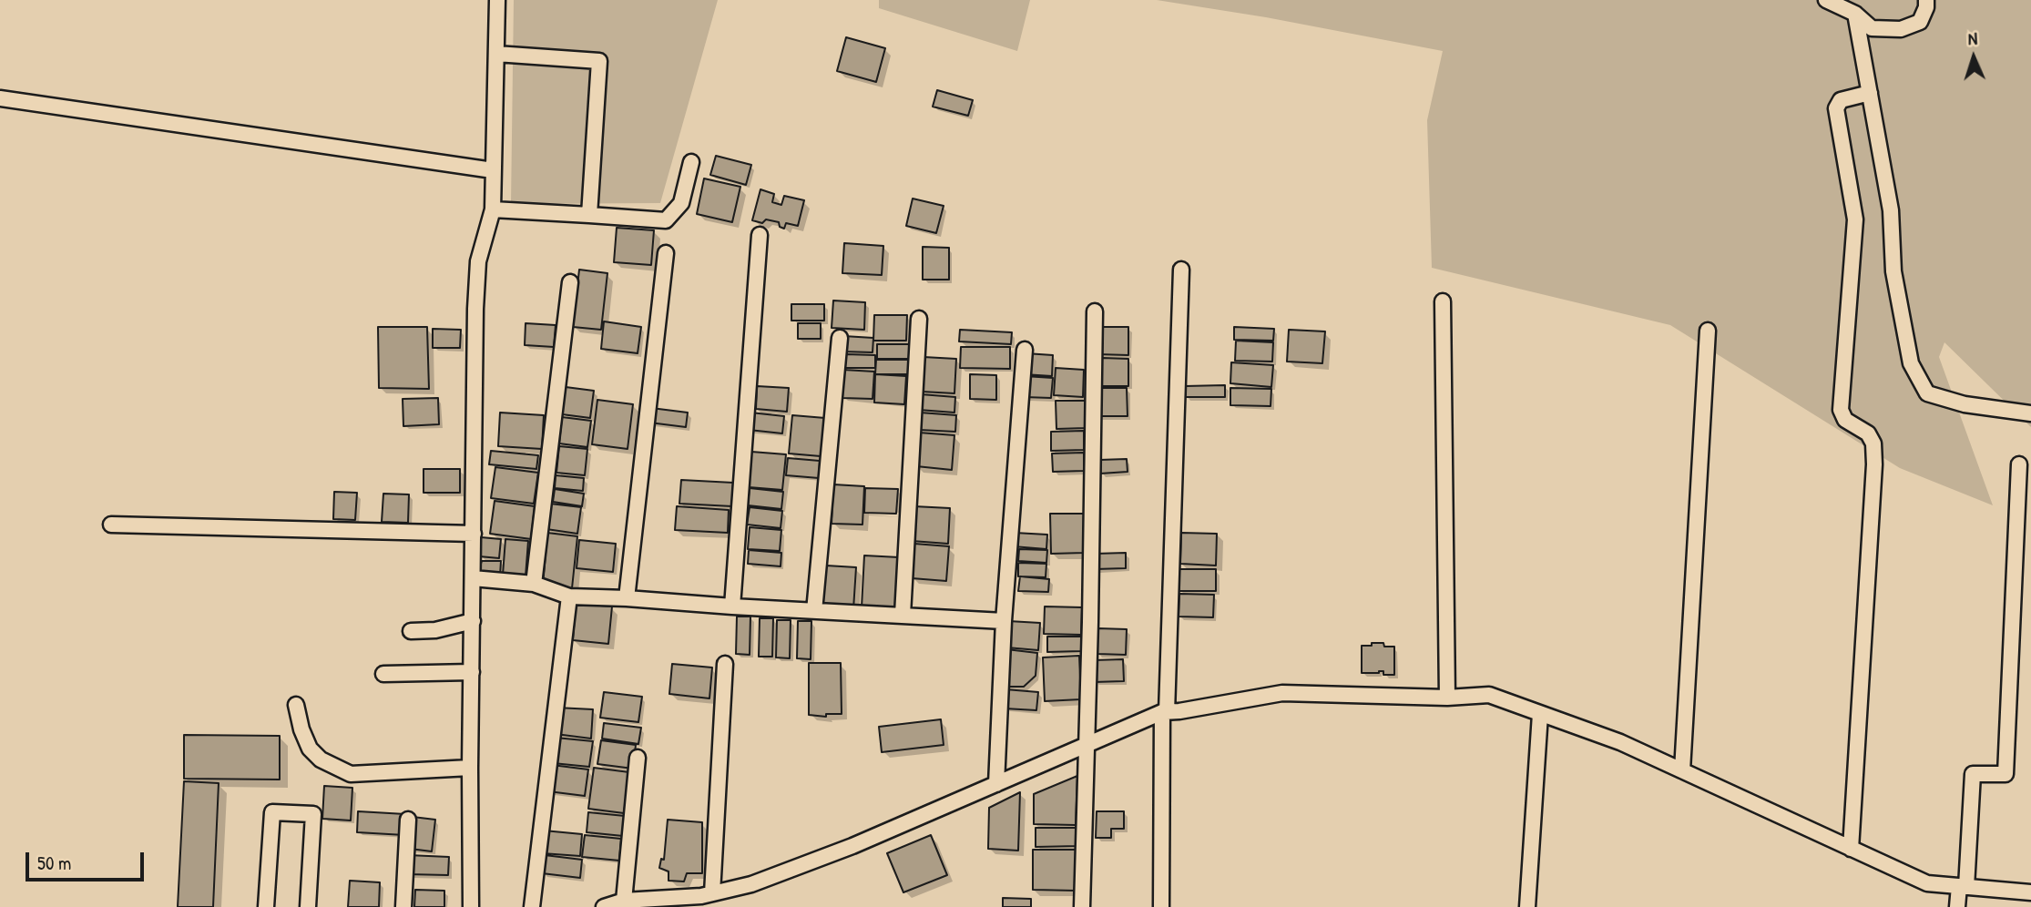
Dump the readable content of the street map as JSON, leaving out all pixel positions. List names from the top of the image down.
{
  "scale_bar": "50 m",
  "north": "top"
}
